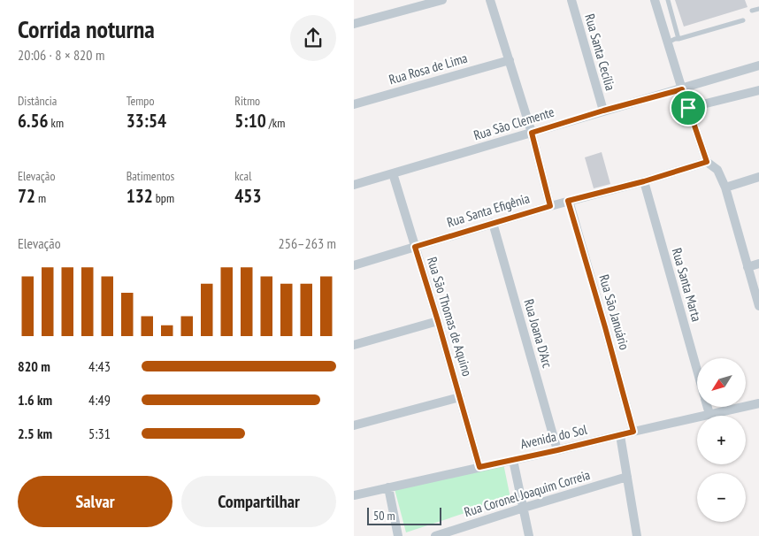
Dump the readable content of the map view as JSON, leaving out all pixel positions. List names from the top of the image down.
{
  "streets": {
    "street": [
      "Rua Santa Cecília",
      "Rua Rosa de Lima",
      "Rua São Clemente",
      "Rua Santa Efigênia",
      "Rua Santa Marta",
      "Rua São Januário",
      "Rua São Thomas de Aquino",
      "Rua Joana D'Arc",
      "Avenida do Sol",
      "Rua Coronel Joaquim Correia"
    ]
  },
  "crossings": [
    ["Rua Santa Cecília", "Rua São Clemente"],
    ["Rua São Clemente", "Rua São Thomas de Aquino"],
    ["Rua Santa Efigênia", "Rua Santa Marta"],
    ["Rua Santa Efigênia", "Rua São Januário"],
    ["Rua Santa Efigênia", "Rua São Thomas de Aquino"],
    ["Rua Santa Efigênia", "Rua Joana D'Arc"],
    ["Rua São Januário", "Avenida do Sol"],
    ["Rua São Thomas de Aquino", "Avenida do Sol"],
    ["Rua Joana D'Arc", "Avenida do Sol"]
  ],
  "scale_bar": "50 m",
  "north": "bottom left",
  "page": {
    "heading": ["Corrida noturna", "20:06 · 8 × 820 m"],
    "stats": [
      ["Distância", "6.56 km"],
      ["Tempo", "33:54"],
      ["Ritmo", "5:10 /km"],
      ["Elevação", "72 m"],
      ["Batimentos", "132 bpm"],
      ["kcal", "453"]
    ],
    "chart": ["Elevação", "256–263 m"],
    "list": [
      {
        "name": "820 m",
        "note": "4:43"
      },
      {
        "name": "1.6 km",
        "note": "4:49"
      },
      {
        "name": "2.5 km",
        "note": "5:31"
      }
    ],
    "map_buttons": ["+", "−"],
    "buttons": ["Salvar", "Compartilhar"],
    "scale": "50 m"
  }
}
